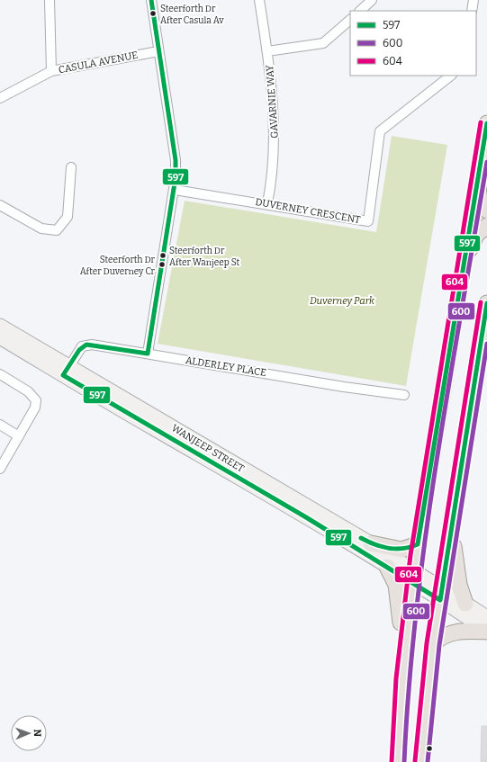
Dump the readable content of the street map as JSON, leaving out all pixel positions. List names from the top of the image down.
{
  "streets": {
    "main road": ["WANJEEP STREET"],
    "street": [
      "CASULA AVENUE",
      "GAVARNIE WAY",
      "DUVERNEY CRESCENT",
      "ALDERLEY PLACE"
    ]
  },
  "crossings": [
    ["GAVARNIE WAY", "DUVERNEY CRESCENT"],
    ["ALDERLEY PLACE", "WANJEEP STREET"]
  ],
  "parks": ["Duverney Park"],
  "places": ["Steerforth Dr After Casula Av", "Steerforth Dr After Wanjeep St", "Steerforth Dr After Duverney Cr"],
  "lines": ["transit line 597", "transit line 604", "transit line 600"],
  "legend": ["597", "600", "604"],
  "north": "right"
}
